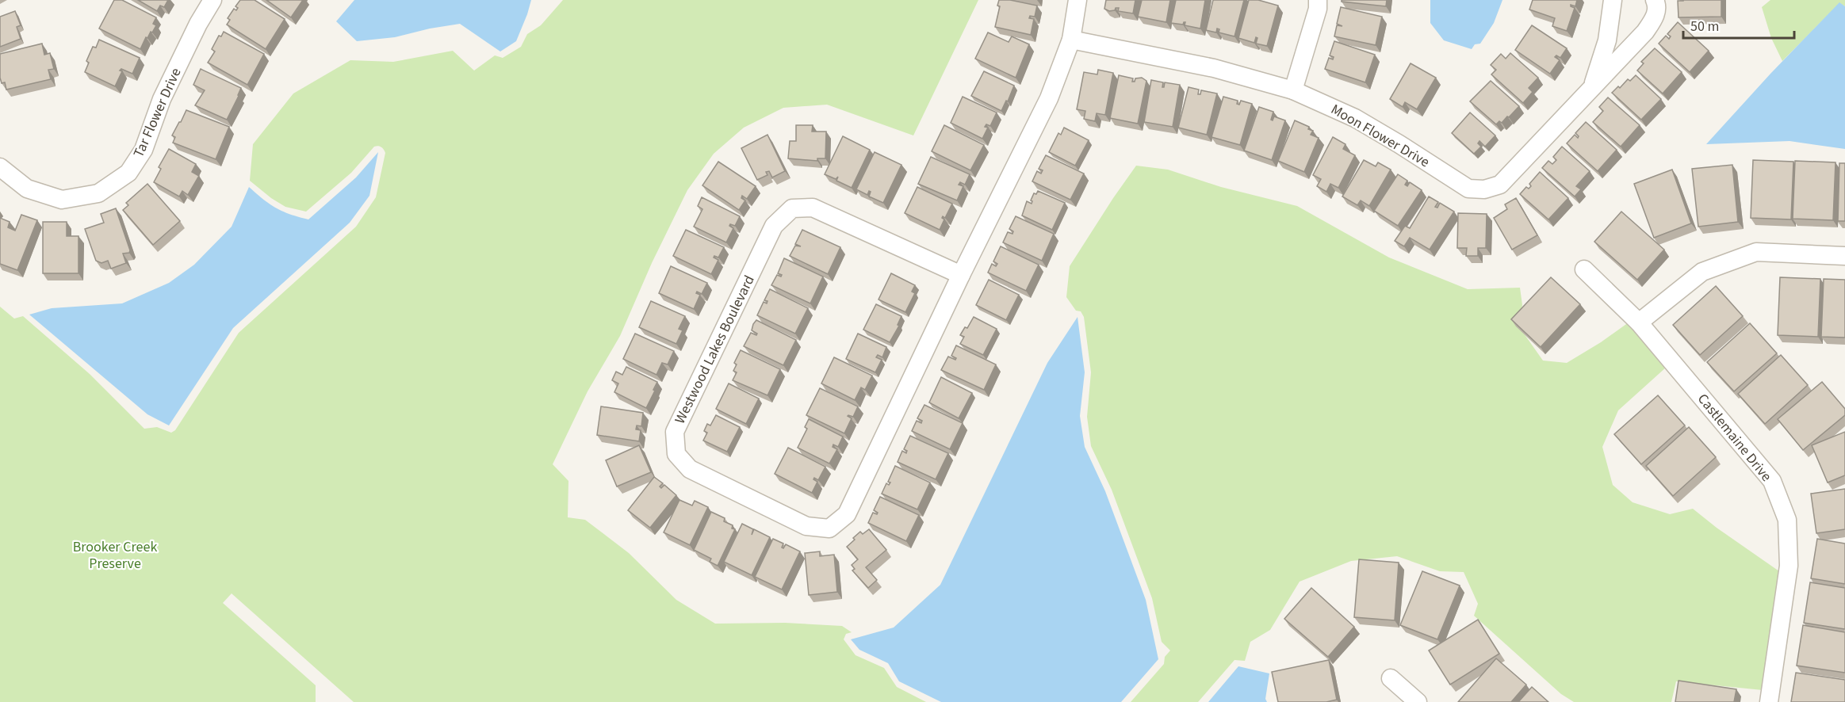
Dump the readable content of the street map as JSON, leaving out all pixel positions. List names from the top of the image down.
{
  "streets": {
    "street": [
      "Tar Flower Drive",
      "Moon Flower Drive",
      "Westwood Lakes Boulevard",
      "Castlemaine Drive"
    ]
  },
  "crossings": [
    ["Moon Flower Drive", "Westwood Lakes Boulevard"]
  ],
  "parks": ["Brooker Creek Preserve"],
  "scale_bar": "50 m"
}
